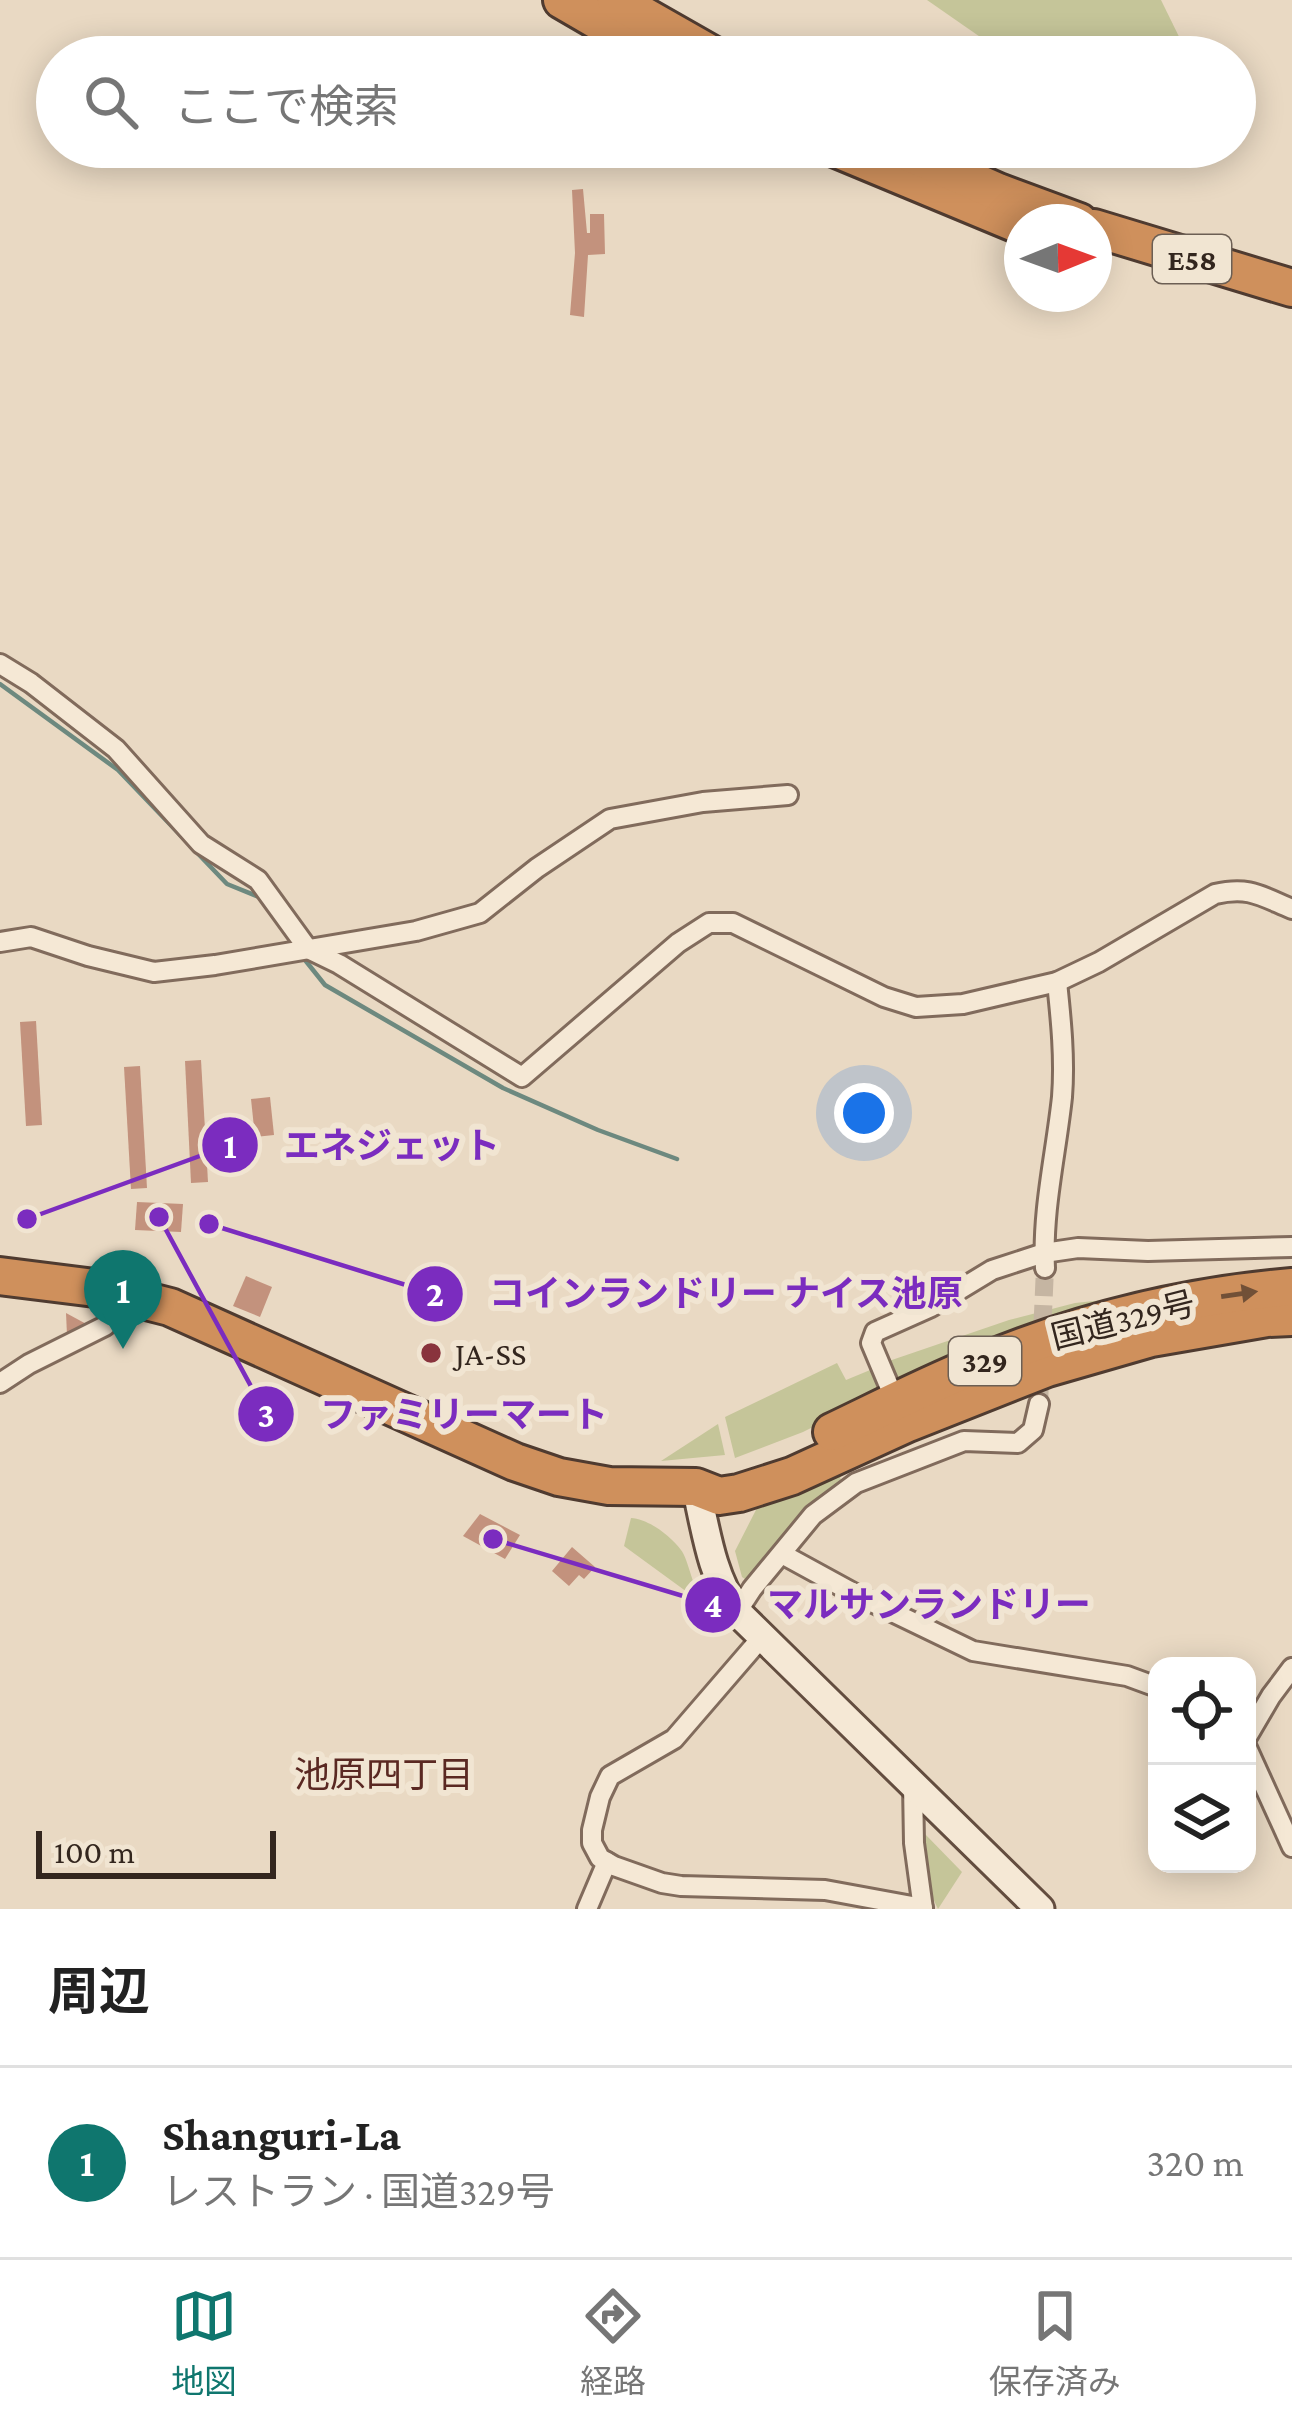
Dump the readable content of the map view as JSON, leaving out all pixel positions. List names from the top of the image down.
{
  "streets": {
    "highway": ["E58", "国道329号", "329"]
  },
  "districts": ["池原四丁目"],
  "places": [
    "ファミリーマート",
    "エネジェット",
    "コインランドリー ナイス池原",
    "JA-SS",
    "マルサンランドリー"
  ],
  "scale_bar": "100 m",
  "north": "right",
  "page": {
    "search": "ここで検索",
    "pins": "1",
    "scale": "100 m",
    "heading": "周辺",
    "list": [
      {
        "mark": "1",
        "name": "Shanguri-La",
        "note": "レストラン · 国道329号",
        "value": "320 m"
      }
    ],
    "nav": ["地図", "経路", "保存済み"]
  }
}
